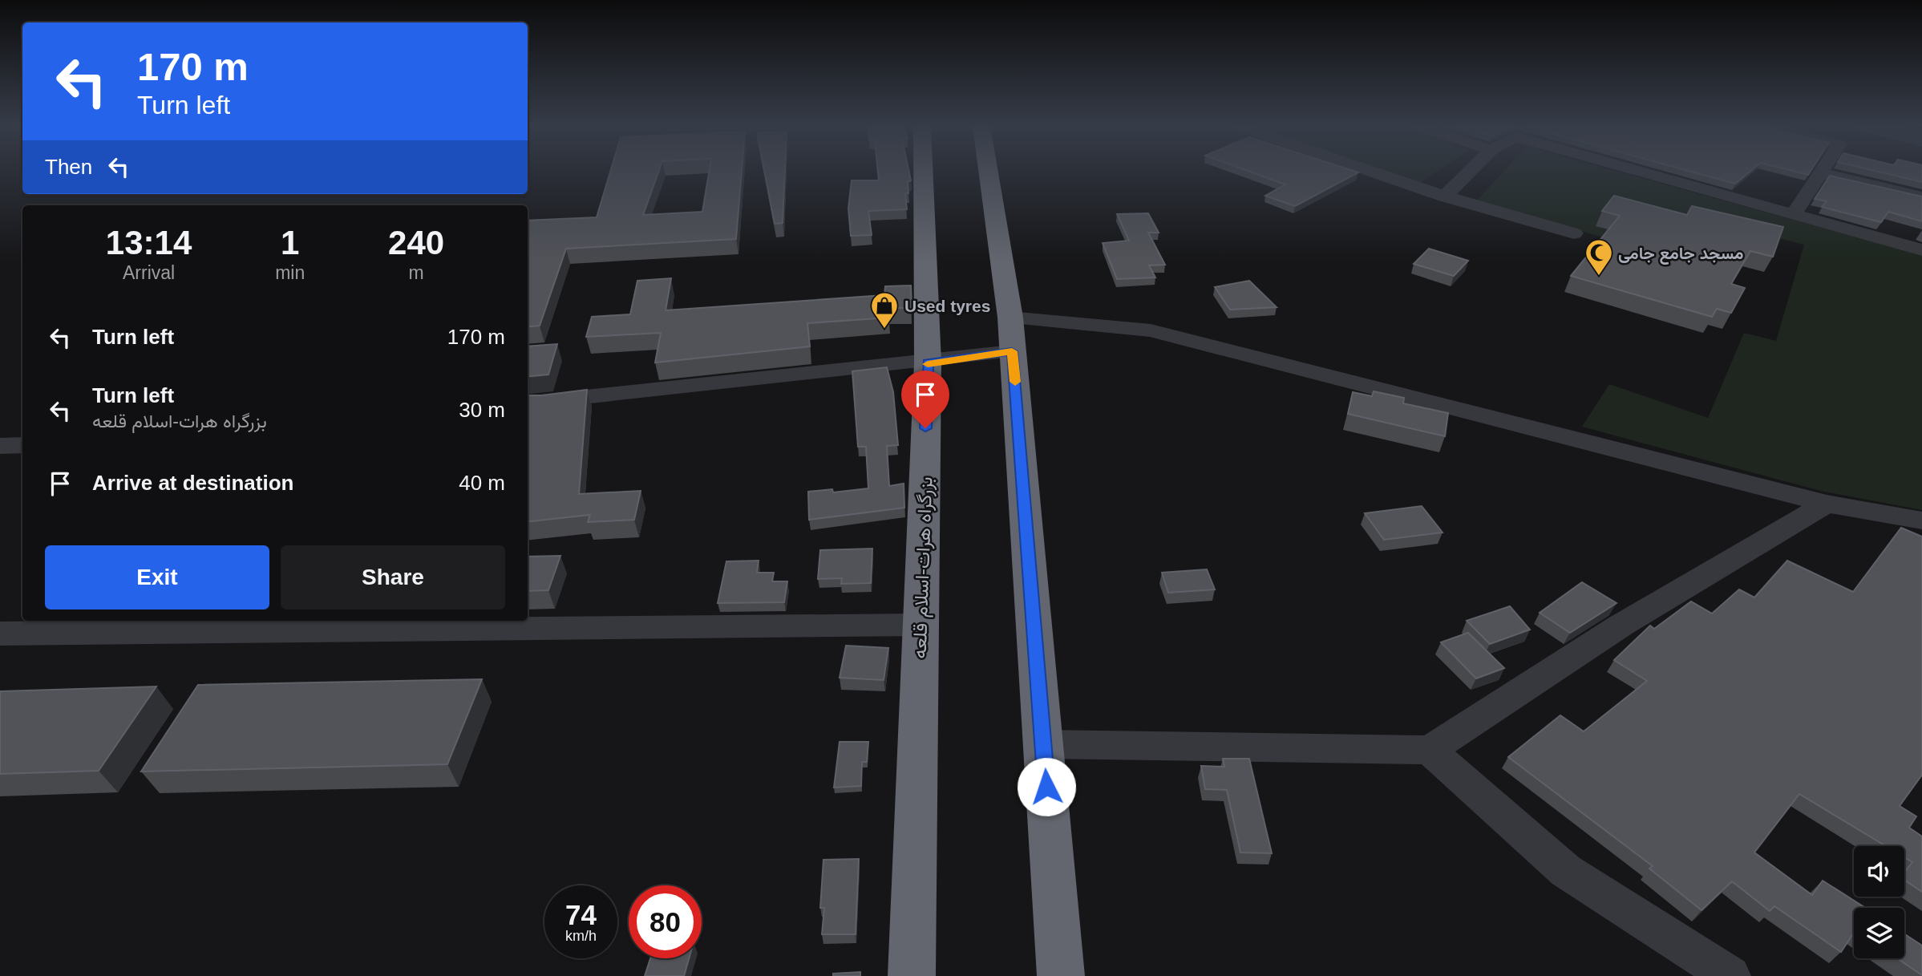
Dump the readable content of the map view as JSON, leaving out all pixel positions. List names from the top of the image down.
{
  "streets": {
    "highway": ["بزرگراه هرات-اسلام قلعه"]
  },
  "places": {
    "mosque": ["مسجد جامع جامی"],
    "shop": ["Used tyres"]
  },
  "page": {
    "turn": ["170 m", "Turn left"],
    "then": "Then",
    "eta": [
      "13:14",
      "Arrival",
      "1",
      "min",
      "240",
      "m"
    ],
    "list": [
      {
        "name": "Turn left",
        "value": "170 m"
      },
      {
        "name": "Turn left",
        "note": "بزرگراه هرات-اسلام قلعه",
        "value": "30 m"
      },
      {
        "name": "Arrive at destination",
        "value": "40 m"
      }
    ],
    "buttons": ["Exit", "Share"],
    "speed": "74 km/h",
    "limit": "80"
  }
}
